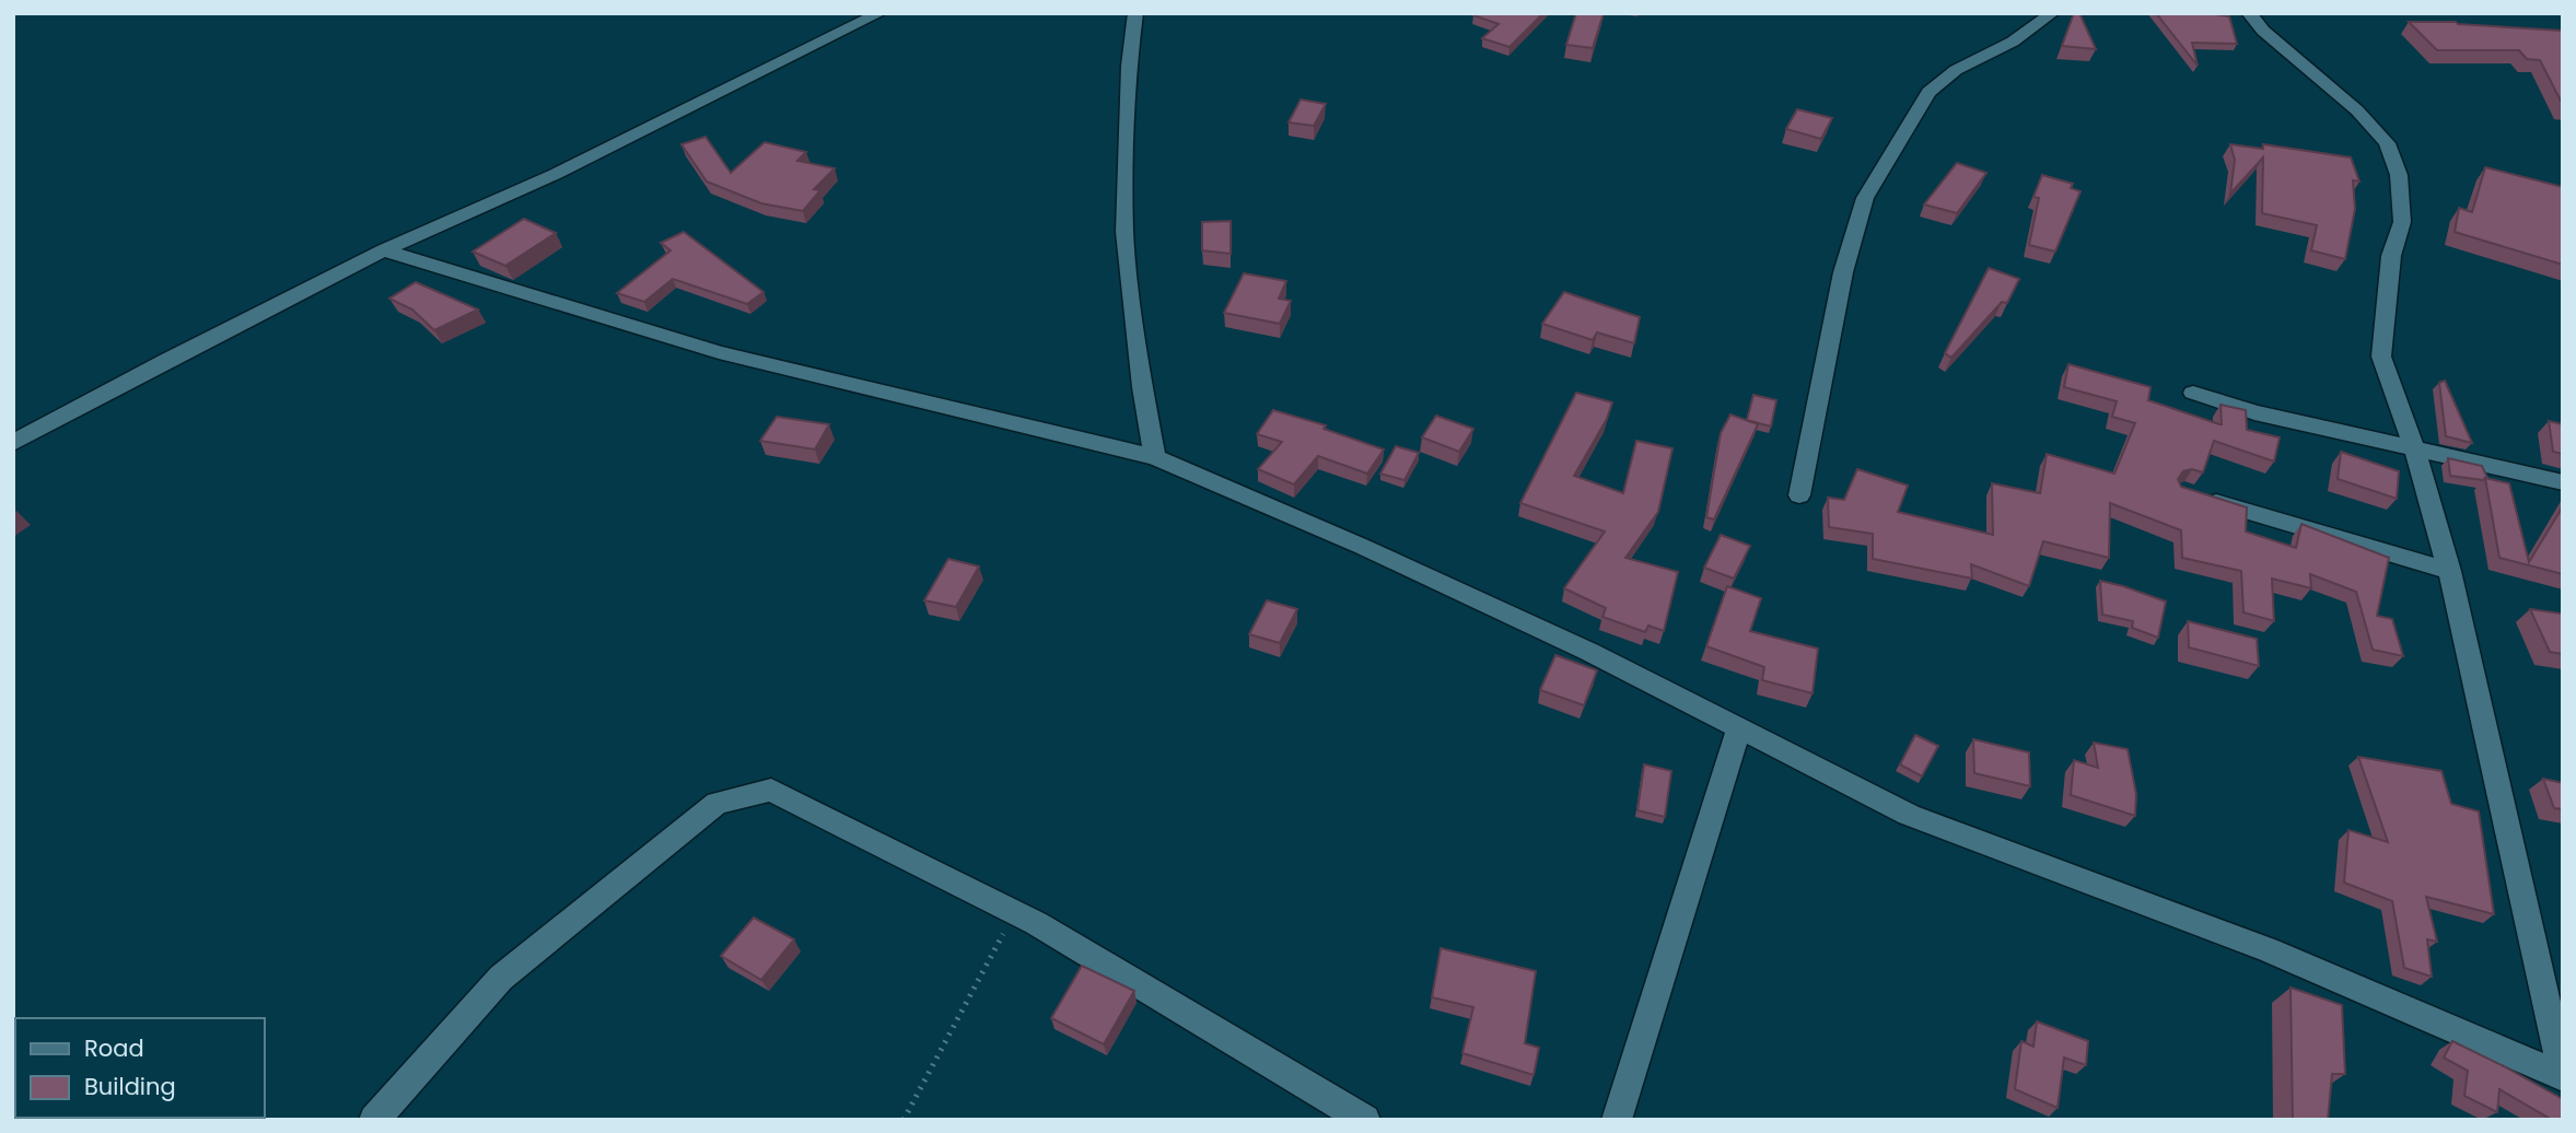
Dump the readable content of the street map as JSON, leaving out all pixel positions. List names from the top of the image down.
{
  "legend": ["Road", "Building"]
}
